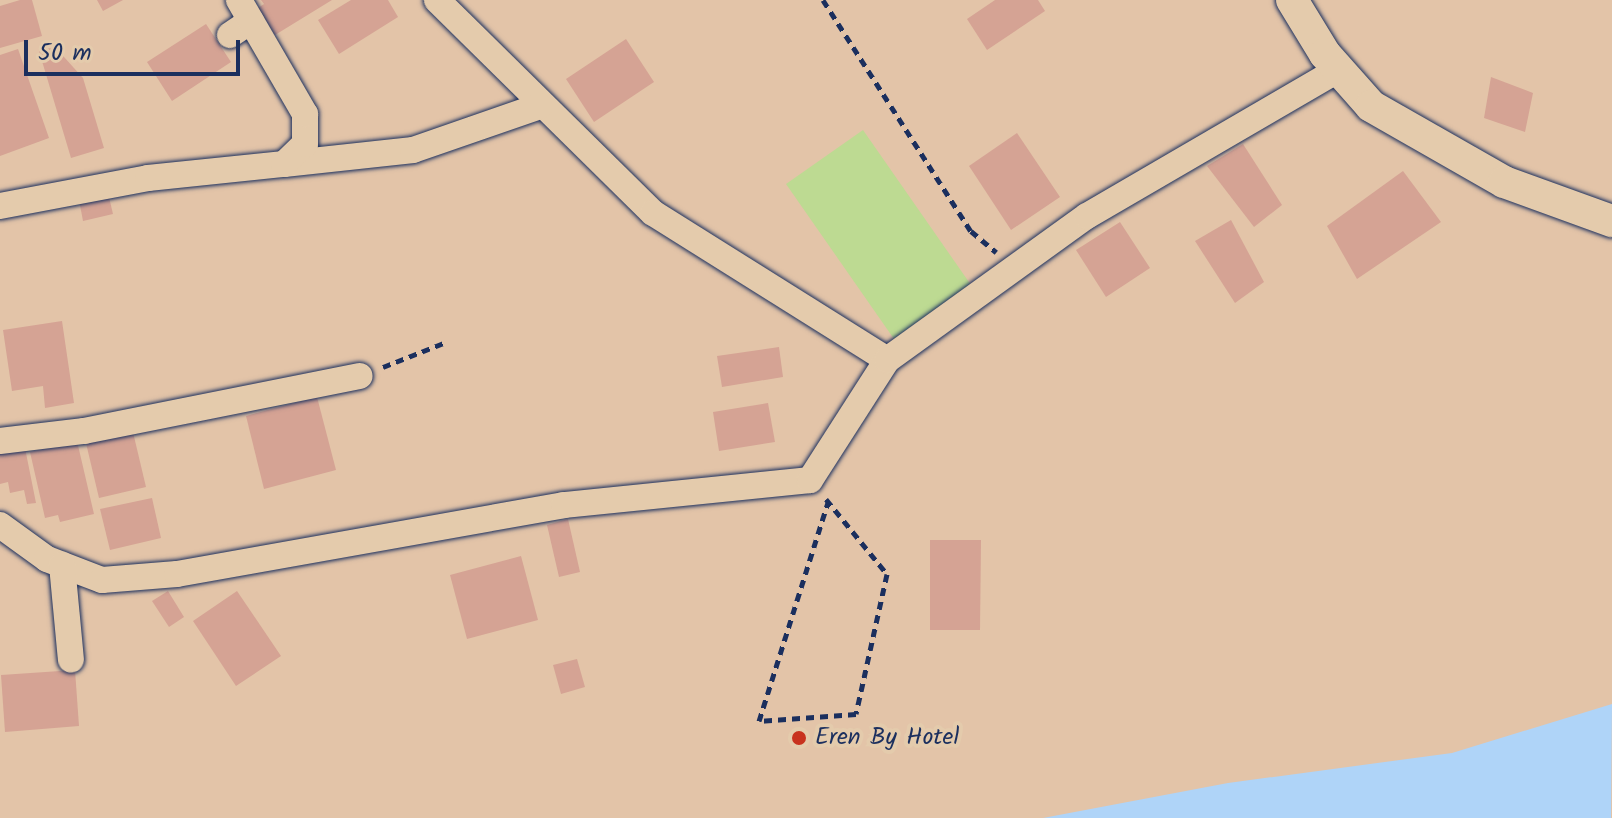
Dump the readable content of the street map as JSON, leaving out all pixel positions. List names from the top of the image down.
{
  "places": ["Eren By Hotel"],
  "scale_bar": "50 m"
}
